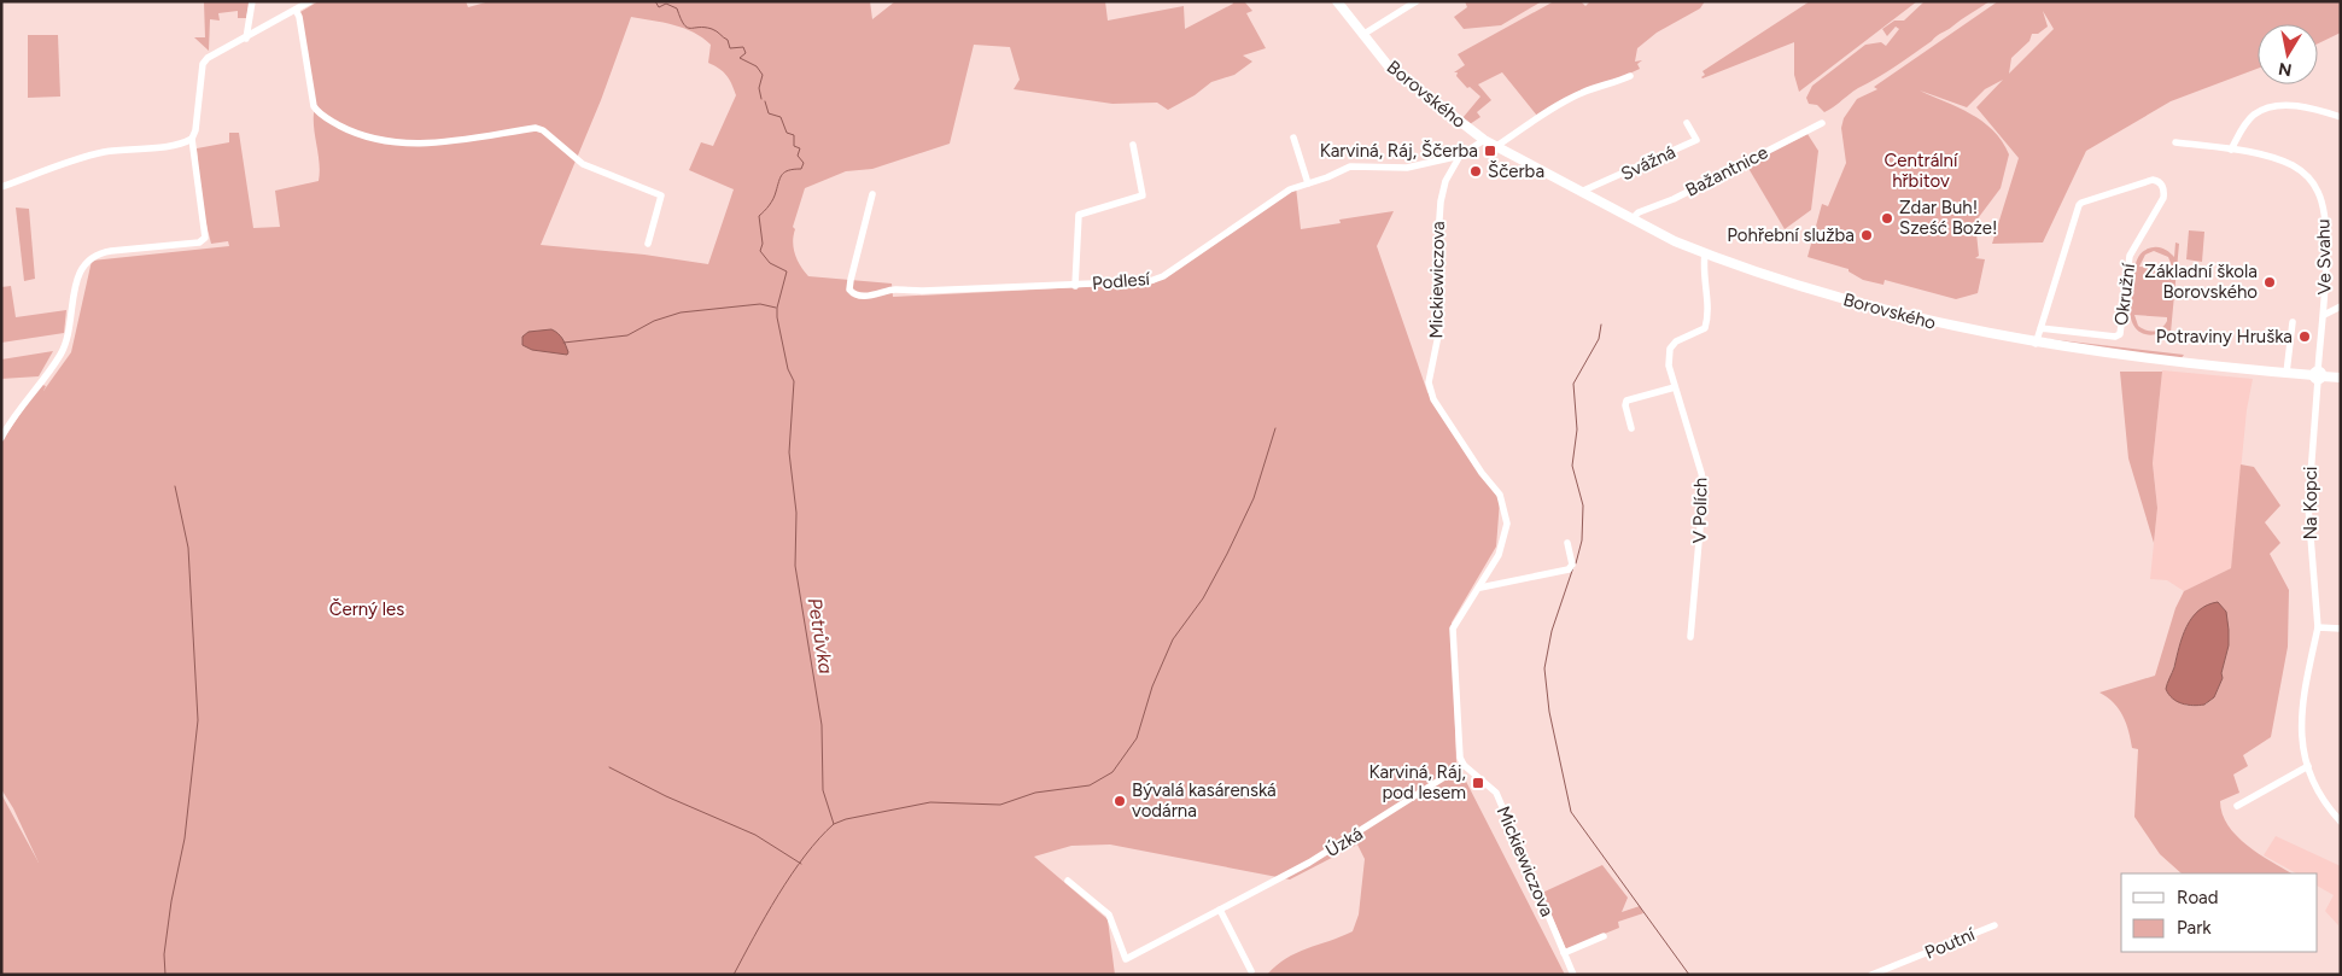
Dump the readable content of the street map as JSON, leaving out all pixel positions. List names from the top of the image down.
{
  "streets": {
    "main road": ["Borovského"],
    "street": [
      "Svážná",
      "Bažantnice",
      "Ve Svahu",
      "Mickiewiczova",
      "Podlesí",
      "Okružní",
      "Na Kopci",
      "V Polích",
      "Úzká",
      "Poutní"
    ]
  },
  "crossings": [
    ["Borovského", "Svážná"],
    ["Borovského", "Bažantnice"],
    ["Borovského", "Ve Svahu"],
    ["Borovského", "Mickiewiczova"],
    ["Borovského", "Okružní"],
    ["Borovského", "Na Kopci"],
    ["Borovského", "V Polích"],
    ["Ve Svahu", "Na Kopci"],
    ["Mickiewiczova", "Podlesí"],
    ["Mickiewiczova", "Úzká"]
  ],
  "water": ["Petrůvka"],
  "parks": ["Centrální hřbitov", "Černý les"],
  "places": {
    "transit": ["Karviná, Ráj, Ščerba", "Karviná, Ráj, pod lesem"],
    "other": [
      "Ščerba",
      "Zdar Buh! Sześć Boże!",
      "Pohřební služba",
      "Základní škola Borovského",
      "Potraviny Hruška",
      "Bývalá kasárenská vodárna"
    ]
  },
  "legend": ["Road", "Park"],
  "north": "bottom"
}
